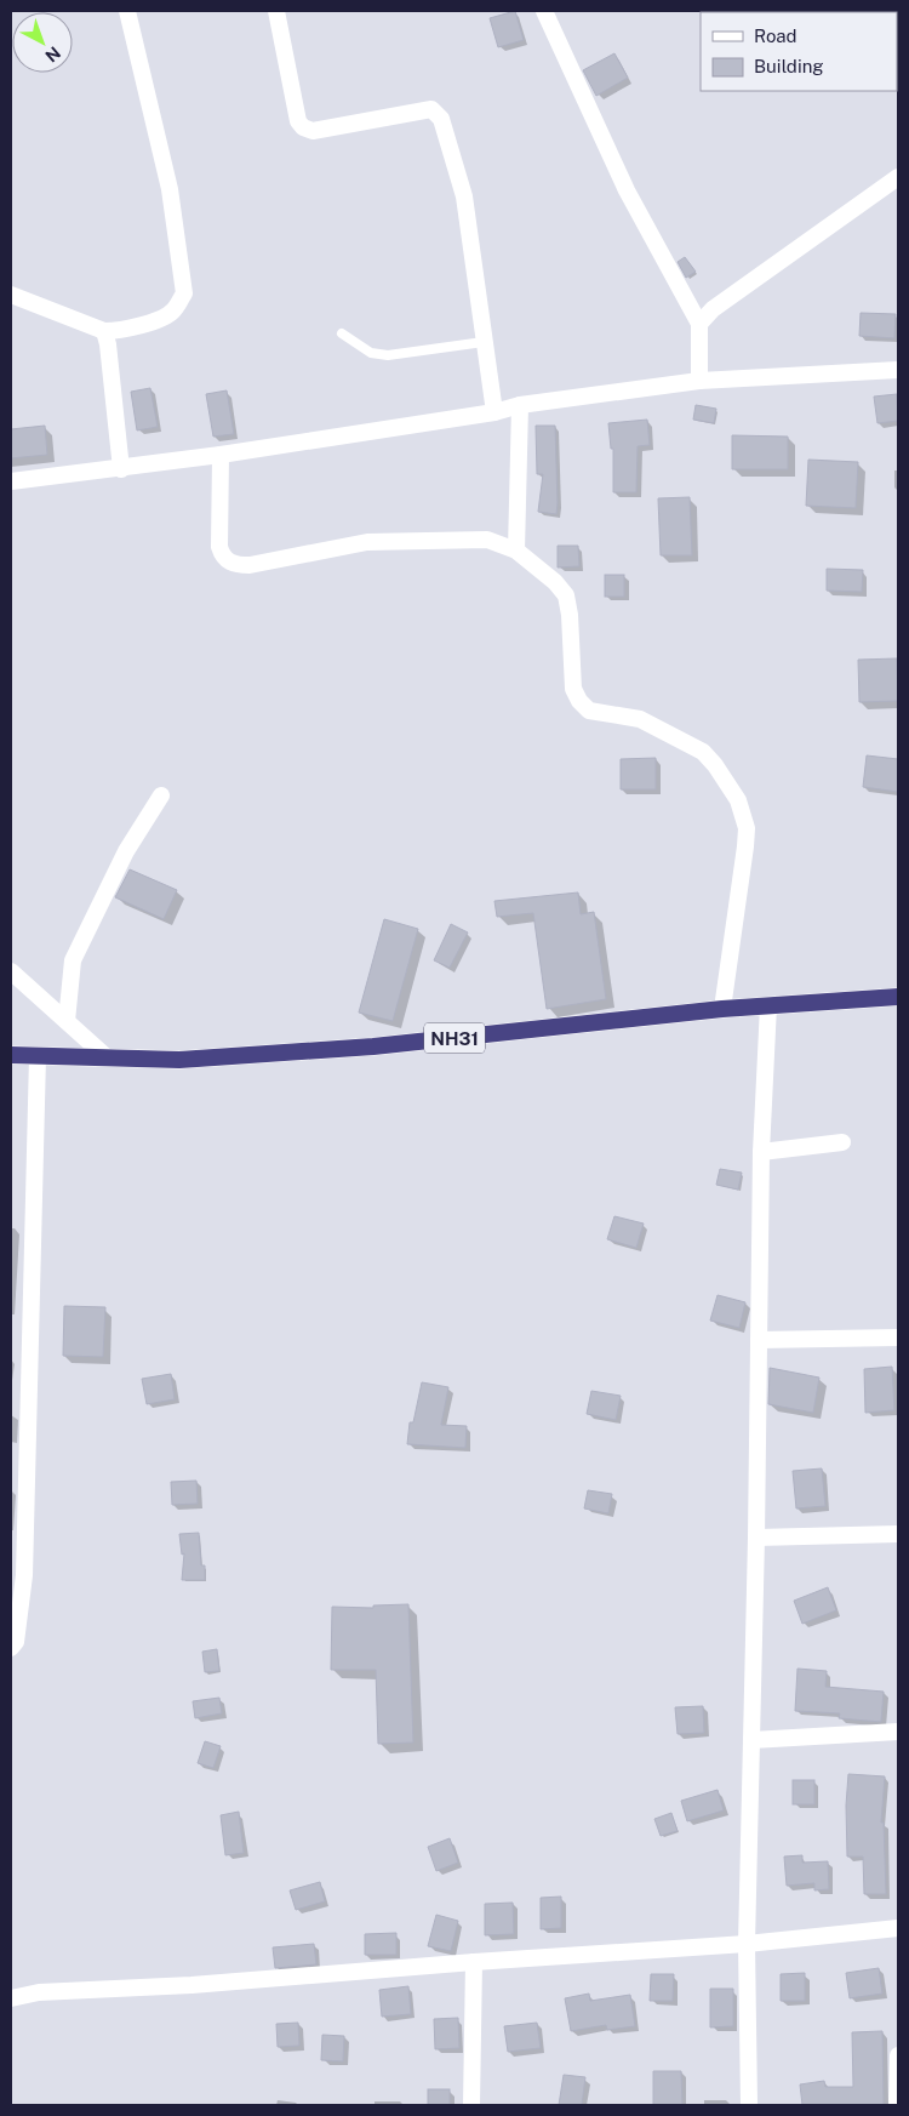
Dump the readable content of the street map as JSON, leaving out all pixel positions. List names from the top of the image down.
{
  "streets": {
    "highway": ["NH31"]
  },
  "legend": ["Road", "Building"],
  "north": "bottom right"
}
